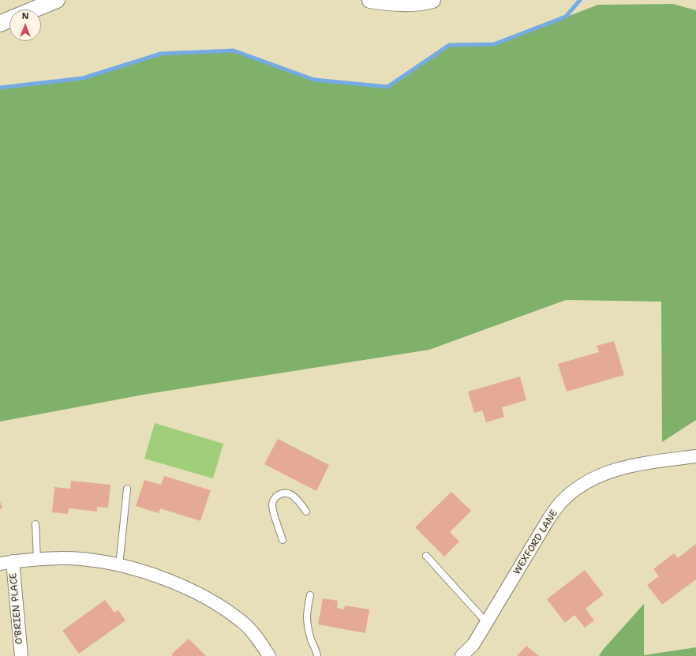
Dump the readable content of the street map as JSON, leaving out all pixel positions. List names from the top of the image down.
{
  "streets": {
    "street": ["WEXFORD LANE", "O'BRIEN PLACE"]
  },
  "north": "top"
}
